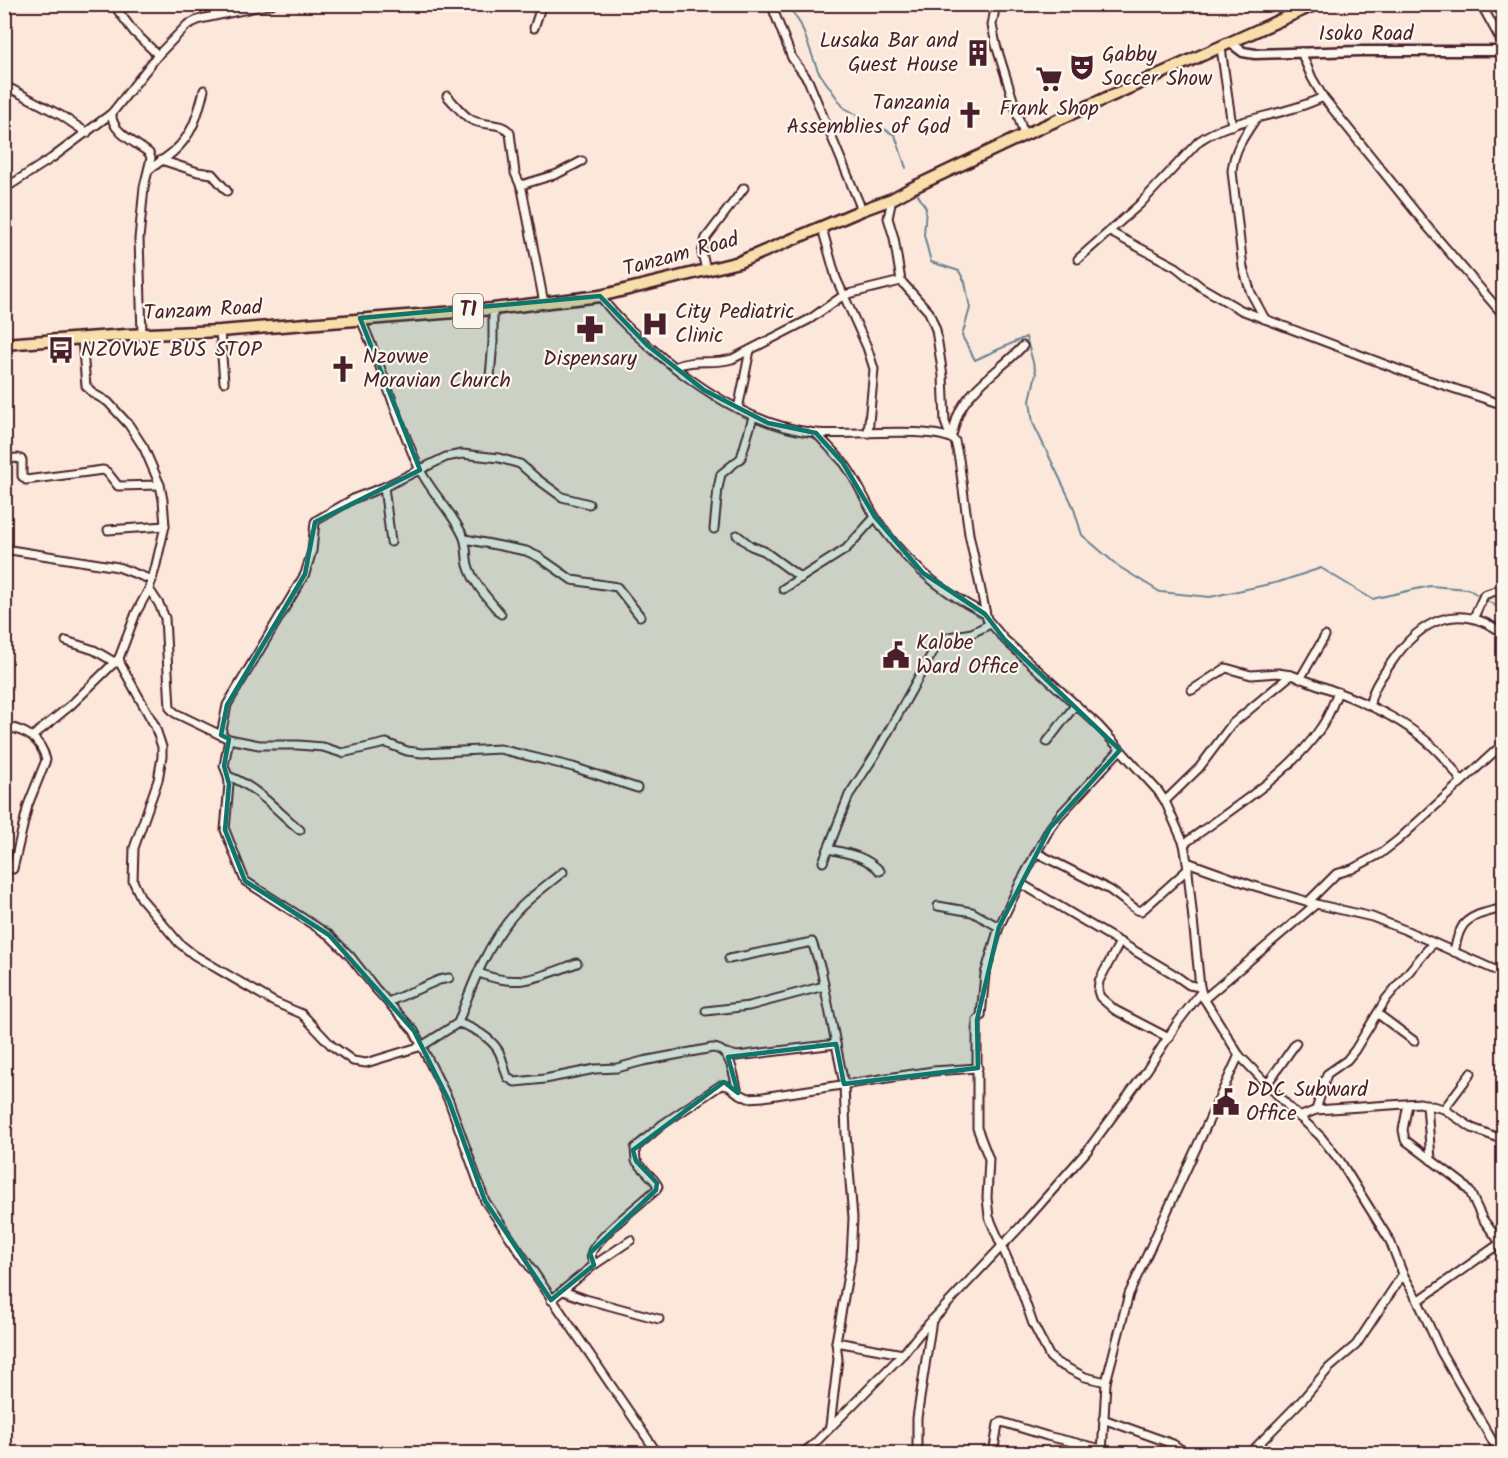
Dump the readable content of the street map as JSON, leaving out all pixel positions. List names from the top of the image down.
{
  "streets": {
    "highway": ["Tanzam Road", "T1"],
    "street": ["Isoko Road"]
  },
  "crossings": [
    ["Isoko Road", "Tanzam Road"]
  ],
  "places": {
    "building": ["Lusaka Bar and Guest House"],
    "theatre": ["Gabby Soccer Show"],
    "supermarket": ["Frank Shop"],
    "church": ["Tanzania Assemblies of God", "Nzovwe Moravian Church"],
    "hospital": ["City Pediatric Clinic"],
    "pharmacy": ["Dispensary"],
    "bus stop": ["NZOVWE BUS STOP"],
    "public building": ["Kalobe Ward Office", "DDC Subward Office"]
  }
}
